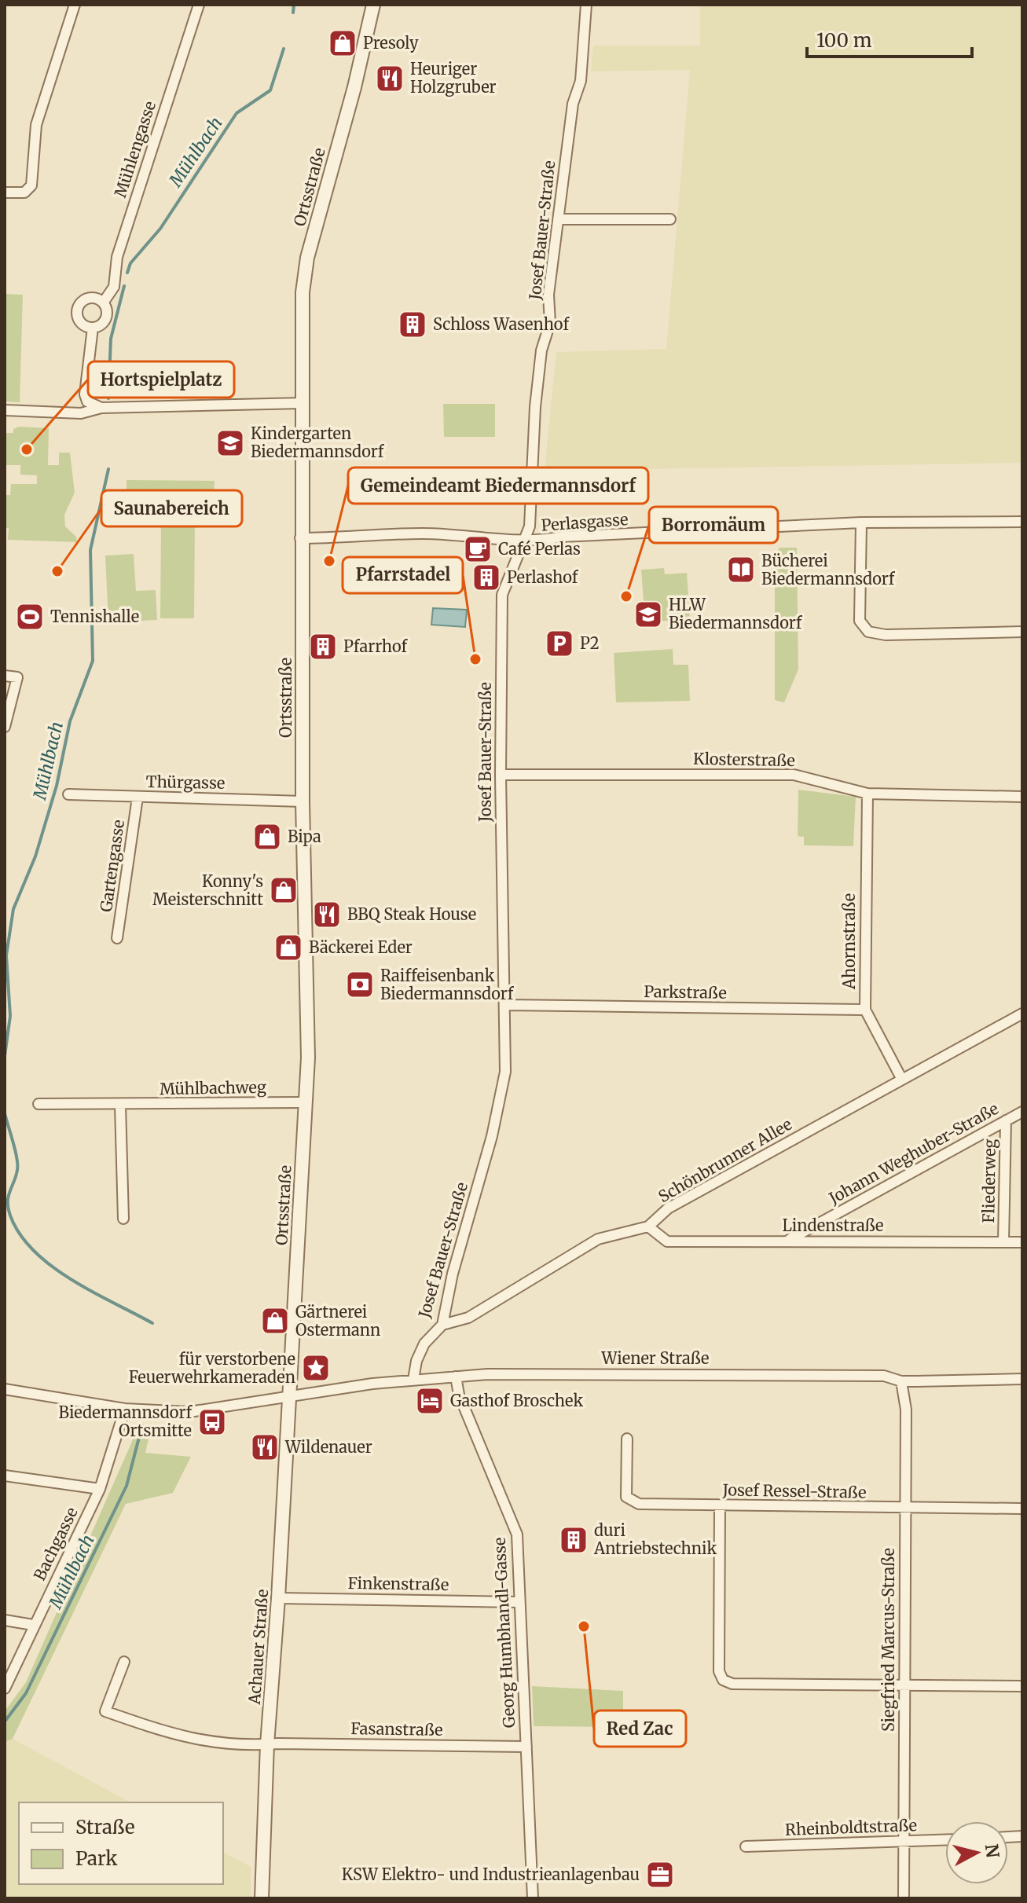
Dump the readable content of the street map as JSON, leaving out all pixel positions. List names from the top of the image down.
{
  "streets": {
    "street": [
      "Mühlengasse",
      "Ortsstraße",
      "Josef Bauer-Straße",
      "Perlasgasse",
      "Klosterstraße",
      "Thürgasse",
      "Gartengasse",
      "Ahornstraße",
      "Parkstraße",
      "Mühlbachweg",
      "Johann Weghuber-Straße",
      "Schönbrunner Allee",
      "Fliederweg",
      "Lindenstraße",
      "Wiener Straße",
      "Josef Ressel-Straße",
      "Bachgasse",
      "Finkenstraße",
      "Georg Humbhandl-Gasse",
      "Siegfried Marcus-Straße",
      "Achauer Straße",
      "Fasanstraße",
      "Rheinboldtstraße"
    ]
  },
  "crossings": [
    ["Ortsstraße", "Perlasgasse"],
    ["Ortsstraße", "Thürgasse"],
    ["Ortsstraße", "Mühlbachweg"],
    ["Ortsstraße", "Wiener Straße"],
    ["Ortsstraße", "Achauer Straße"],
    ["Josef Bauer-Straße", "Perlasgasse"],
    ["Josef Bauer-Straße", "Klosterstraße"],
    ["Josef Bauer-Straße", "Parkstraße"],
    ["Josef Bauer-Straße", "Schönbrunner Allee"],
    ["Josef Bauer-Straße", "Wiener Straße"],
    ["Klosterstraße", "Ahornstraße"],
    ["Thürgasse", "Gartengasse"],
    ["Ahornstraße", "Parkstraße"],
    ["Ahornstraße", "Schönbrunner Allee"],
    ["Johann Weghuber-Straße", "Fliederweg"],
    ["Johann Weghuber-Straße", "Lindenstraße"],
    ["Schönbrunner Allee", "Lindenstraße"],
    ["Fliederweg", "Lindenstraße"],
    ["Wiener Straße", "Bachgasse"],
    ["Wiener Straße", "Georg Humbhandl-Gasse"],
    ["Wiener Straße", "Siegfried Marcus-Straße"],
    ["Wiener Straße", "Achauer Straße"],
    ["Josef Ressel-Straße", "Siegfried Marcus-Straße"],
    ["Finkenstraße", "Georg Humbhandl-Gasse"],
    ["Finkenstraße", "Achauer Straße"],
    ["Georg Humbhandl-Gasse", "Fasanstraße"],
    ["Siegfried Marcus-Straße", "Rheinboldtstraße"],
    ["Achauer Straße", "Fasanstraße"]
  ],
  "water": ["Mühlbach"],
  "places": {
    "shop": [
      "Presoly",
      "Bipa",
      "Konny's Meisterschnitt",
      "Bäckerei Eder",
      "Gärtnerei Ostermann"
    ],
    "restaurant": ["Heuriger Holzgruber", "BBQ Steak House", "Wildenauer"],
    "building": [
      "Schloss Wasenhof",
      "Perlashof",
      "Pfarrhof",
      "duri Antriebstechnik"
    ],
    "school or university": ["Kindergarten Biedermannsdorf", "HLW Biedermannsdorf"],
    "other": [
      "Hortspielplatz",
      "Gemeindeamt Biedermannsdorf",
      "Saunabereich",
      "Borromäum",
      "Pfarrstadel",
      "Red Zac"
    ],
    "cafe": ["Café Perlas"],
    "library": ["Bücherei Biedermannsdorf"],
    "sports": ["Tennishalle"],
    "parking": ["P2"],
    "bank": ["Raiffeisenbank Biedermannsdorf"],
    "place": ["für verstorbene Feuerwehrkameraden"],
    "hotel": ["Gasthof Broschek"],
    "bus stop": ["Biedermannsdorf Ortsmitte"],
    "office": ["KSW Elektro- und Industrieanlagenbau"]
  },
  "legend": ["Straße", "Park"],
  "scale_bar": "100 m",
  "north": "right"
}
